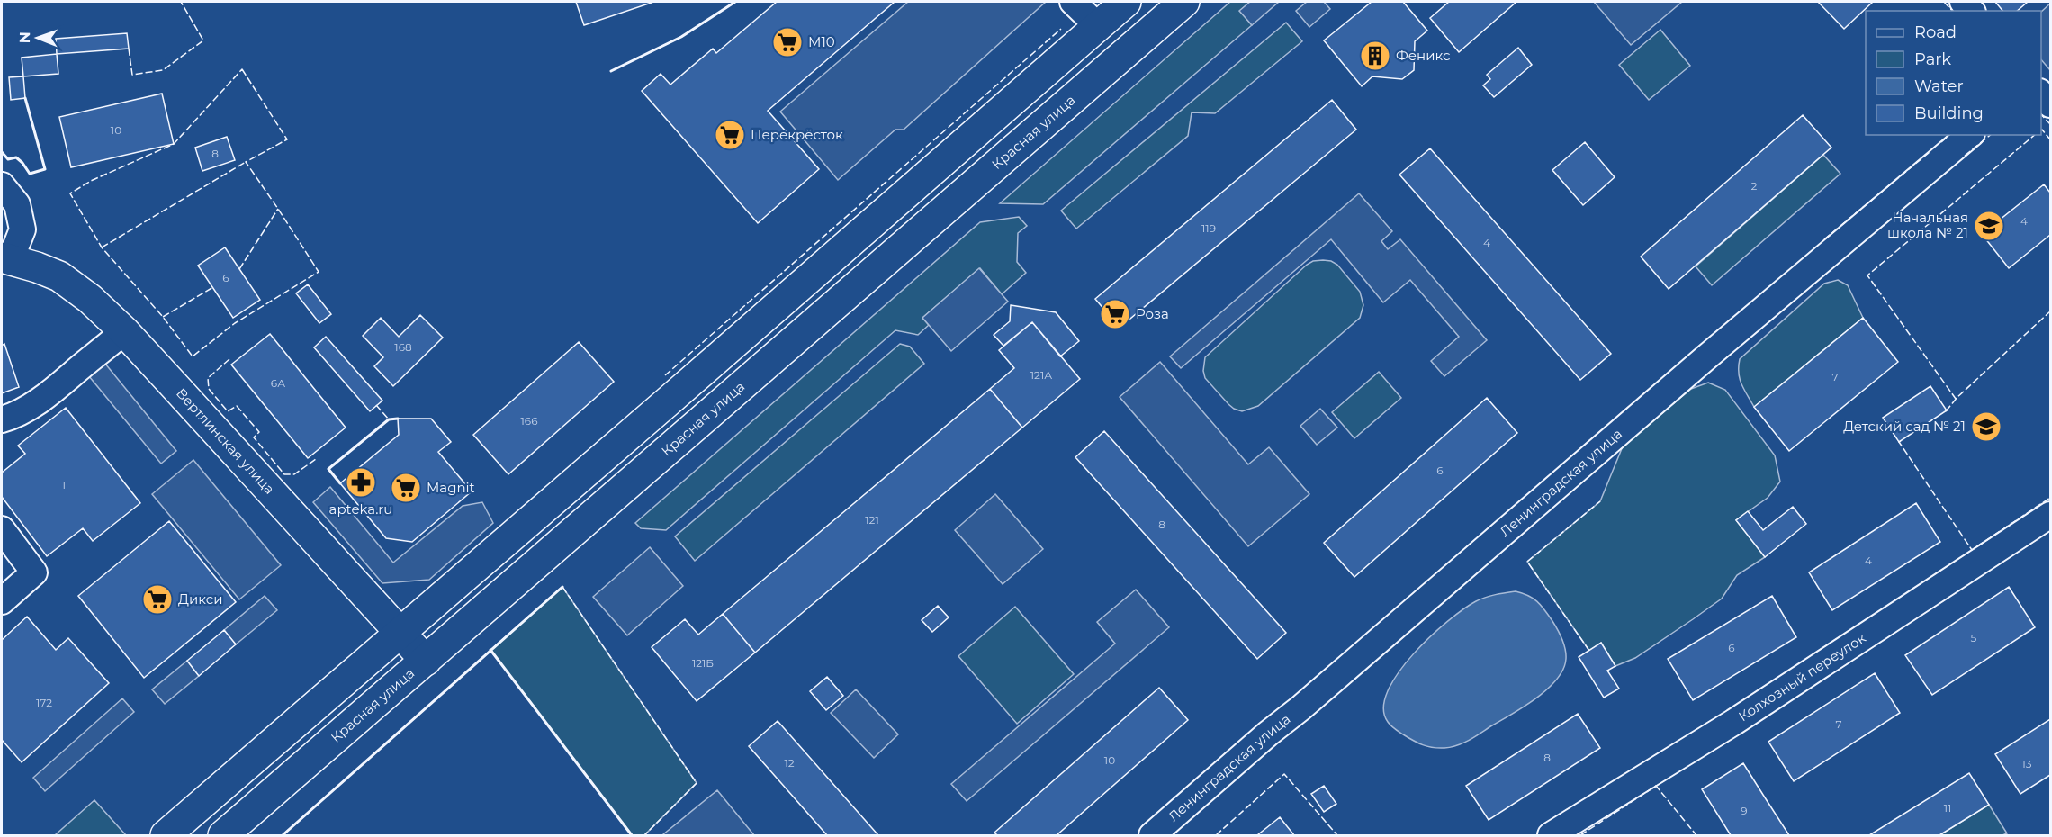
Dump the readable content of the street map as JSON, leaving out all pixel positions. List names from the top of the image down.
{
  "streets": {
    "main road": ["Красная улица", "Вертлинская улица"],
    "street": ["Ленинградская улица", "Колхозный переулок"]
  },
  "crossings": [
    ["Красная улица", "Вертлинская улица"]
  ],
  "places": {
    "supermarket": [
      "М10",
      "Перекрёсток",
      "Роза",
      "Magnit",
      "Дикси"
    ],
    "building": ["Феникс"],
    "school or university": ["Начальная школа № 21", "Детский сад № 21"],
    "pharmacy": ["apteka.ru"]
  },
  "house_numbers": [
    "10",
    "8",
    "2",
    "4",
    "119",
    "4",
    "6",
    "168",
    "121А",
    "7",
    "6А",
    "166",
    "6",
    "1",
    "121",
    "8",
    "4",
    "5",
    "6",
    "121Б",
    "172",
    "7",
    "8",
    "10",
    "12",
    "13",
    "11",
    "9"
  ],
  "legend": [
    "Road",
    "Park",
    "Water",
    "Building"
  ],
  "north": "left"
}
